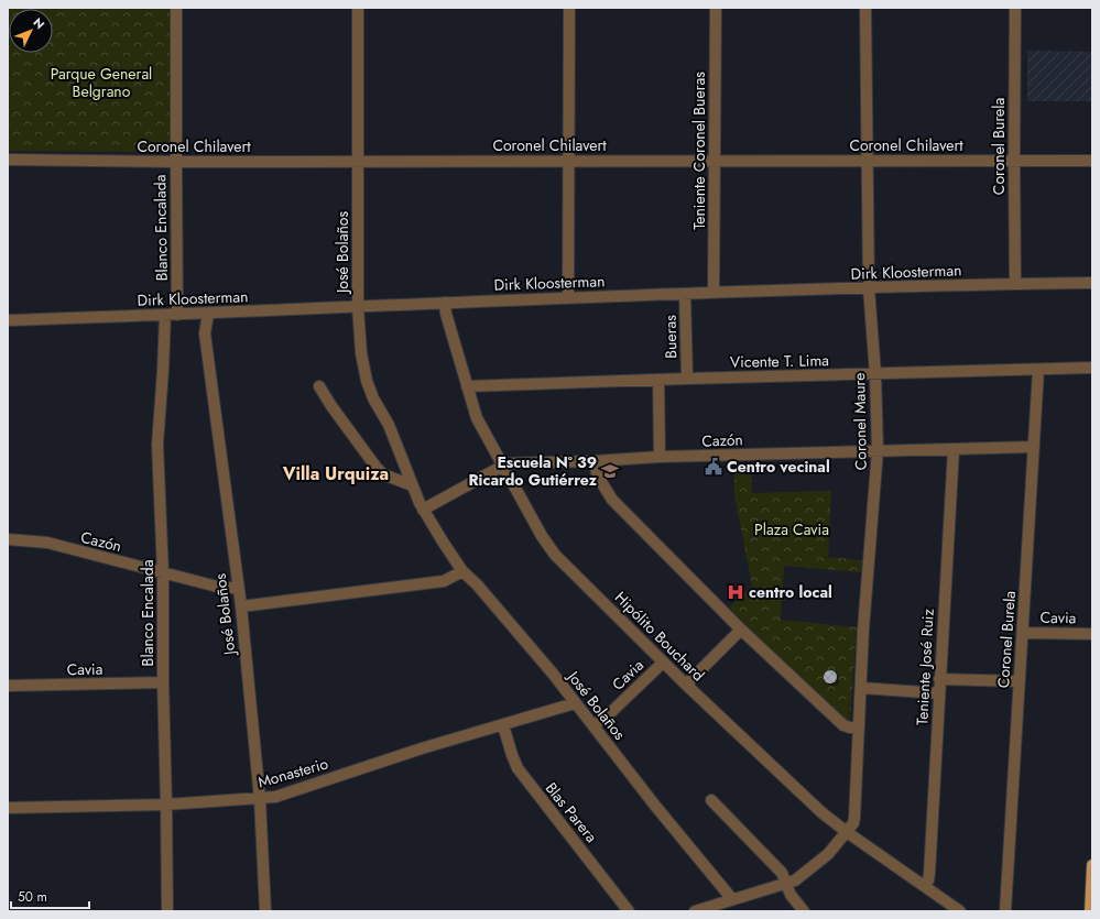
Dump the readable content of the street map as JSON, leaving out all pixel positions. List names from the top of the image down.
{
  "streets": {
    "street": [
      "Coronel Chilavert",
      "Coronel Burela",
      "Teniente Coronel Bueras",
      "Blanco Encalada",
      "José Bolaños",
      "Dirk Kloosterman",
      "Bueras",
      "Vicente T. Lima",
      "Coronel Maure",
      "Cazón",
      "Cavia",
      "Hipólito Bouchard",
      "Teniente José Ruiz",
      "Monasterio",
      "Blas Parera"
    ]
  },
  "crossings": [
    ["Coronel Chilavert", "Coronel Burela"],
    ["Coronel Chilavert", "Teniente Coronel Bueras"],
    ["Coronel Chilavert", "Blanco Encalada"],
    ["Coronel Chilavert", "José Bolaños"],
    ["Coronel Chilavert", "Coronel Maure"],
    ["Coronel Burela", "Dirk Kloosterman"],
    ["Coronel Burela", "Vicente T. Lima"],
    ["Coronel Burela", "Cazón"],
    ["Coronel Burela", "Cavia"],
    ["Teniente Coronel Bueras", "Dirk Kloosterman"],
    ["Blanco Encalada", "Dirk Kloosterman"],
    ["Blanco Encalada", "Cazón"],
    ["Blanco Encalada", "Cavia"],
    ["Blanco Encalada", "Monasterio"],
    ["José Bolaños", "Dirk Kloosterman"],
    ["José Bolaños", "Coronel Maure"],
    ["José Bolaños", "Cazón"],
    ["José Bolaños", "Cavia"],
    ["José Bolaños", "Monasterio"],
    ["Dirk Kloosterman", "Bueras"],
    ["Dirk Kloosterman", "Coronel Maure"],
    ["Dirk Kloosterman", "Hipólito Bouchard"],
    ["Bueras", "Vicente T. Lima"],
    ["Bueras", "Cazón"],
    ["Vicente T. Lima", "Coronel Maure"],
    ["Vicente T. Lima", "Hipólito Bouchard"],
    ["Coronel Maure", "Cazón"],
    ["Coronel Maure", "Hipólito Bouchard"],
    ["Cazón", "Hipólito Bouchard"],
    ["Cazón", "Teniente José Ruiz"],
    ["Cavia", "Hipólito Bouchard"],
    ["Hipólito Bouchard", "Teniente José Ruiz"],
    ["Monasterio", "Blas Parera"]
  ],
  "districts": ["Villa Urquiza"],
  "parks": ["Parque General Belgrano", "Plaza Cavia"],
  "places": {
    "public building": ["Centro vecinal"],
    "school or university": ["Escuela Nº 39 Ricardo Gutiérrez"],
    "hospital": ["centro local"]
  },
  "scale_bar": "50 m",
  "north": "top right"
}
